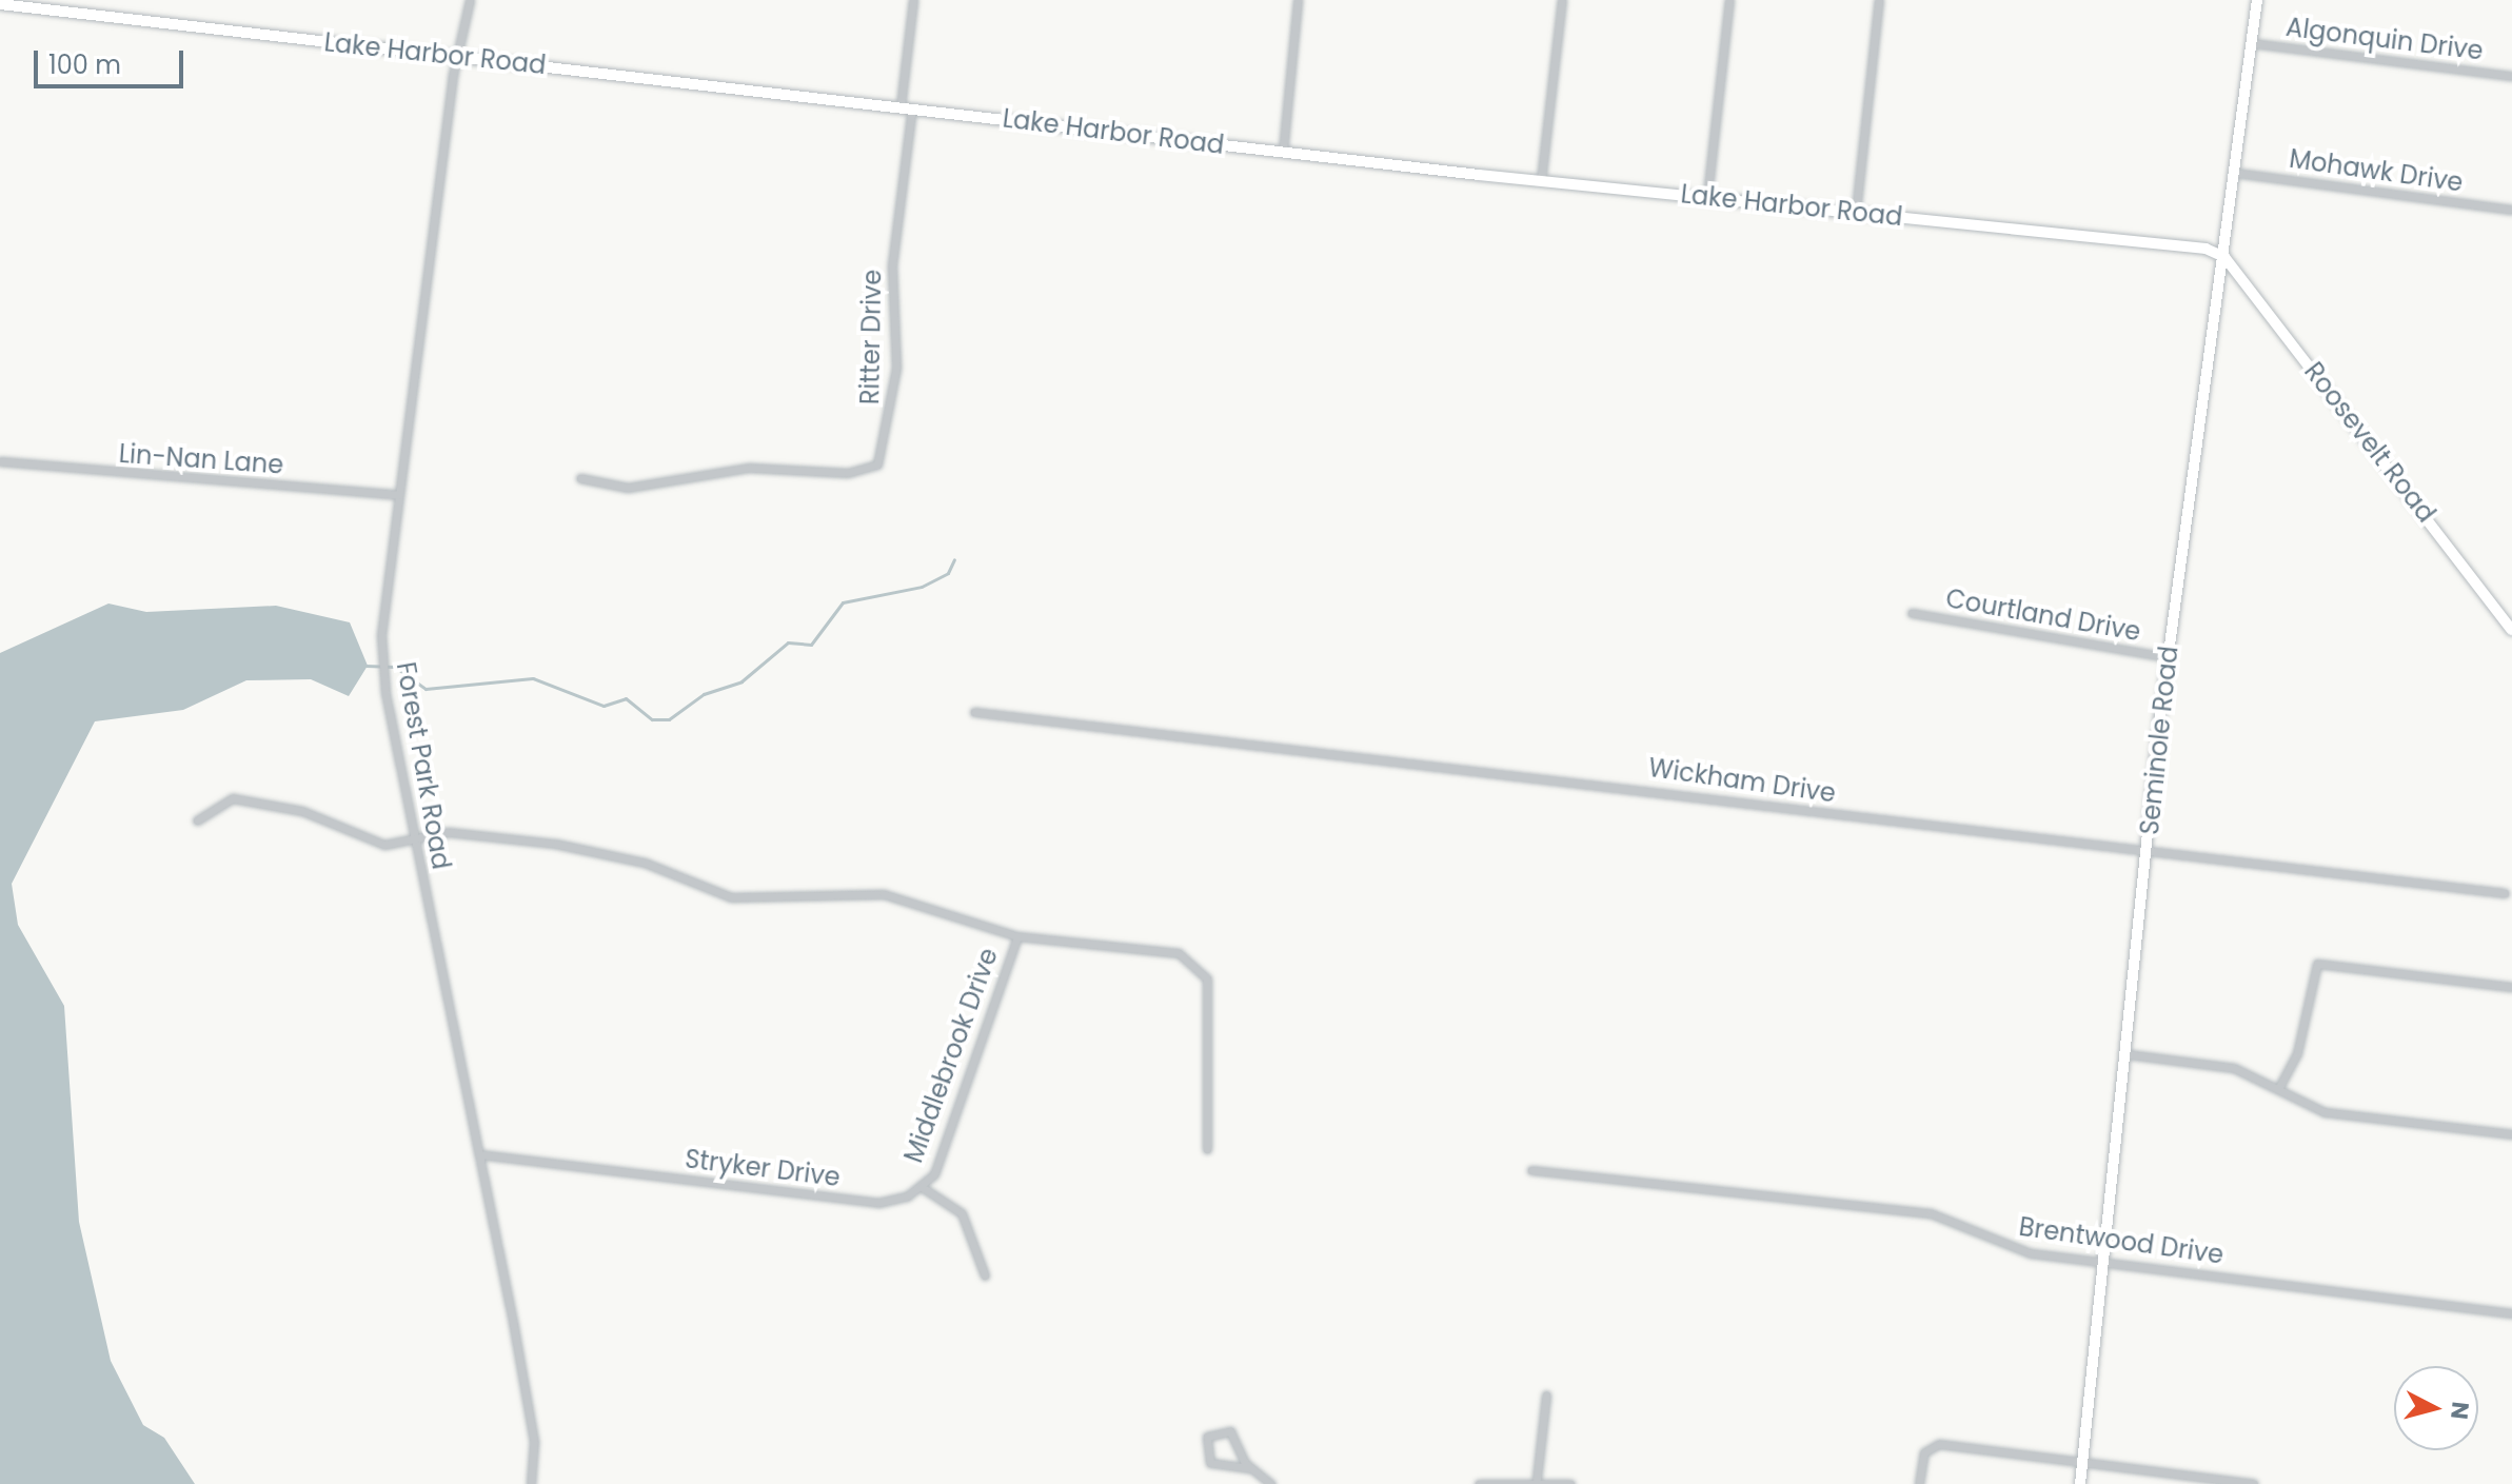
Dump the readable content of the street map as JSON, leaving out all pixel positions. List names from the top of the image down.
{
  "streets": {
    "street": [
      "Algonquin Drive",
      "Lake Harbor Road",
      "Mohawk Drive",
      "Ritter Drive",
      "Roosevelt Road",
      "Lin-Nan Lane",
      "Courtland Drive",
      "Seminole Road",
      "Forest Park Road",
      "Wickham Drive",
      "Middlebrook Drive",
      "Stryker Drive",
      "Brentwood Drive"
    ]
  },
  "crossings": [
    ["Algonquin Drive", "Seminole Road"],
    ["Lake Harbor Road", "Ritter Drive"],
    ["Lake Harbor Road", "Roosevelt Road"],
    ["Lake Harbor Road", "Seminole Road"],
    ["Lake Harbor Road", "Forest Park Road"],
    ["Mohawk Drive", "Seminole Road"],
    ["Roosevelt Road", "Seminole Road"],
    ["Lin-Nan Lane", "Forest Park Road"],
    ["Courtland Drive", "Seminole Road"],
    ["Seminole Road", "Wickham Drive"],
    ["Seminole Road", "Brentwood Drive"],
    ["Forest Park Road", "Stryker Drive"],
    ["Middlebrook Drive", "Stryker Drive"]
  ],
  "scale_bar": "100 m",
  "north": "right"
}
